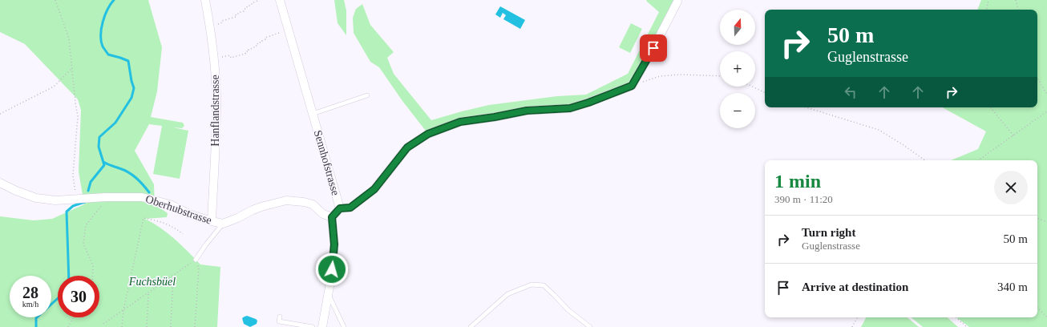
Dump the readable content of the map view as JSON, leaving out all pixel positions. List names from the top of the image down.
{
  "streets": {
    "street": ["Hanflandstrasse", "Sennhofstrasse", "Oberhubstrasse"]
  },
  "crossings": [
    ["Hanflandstrasse", "Oberhubstrasse"],
    ["Sennhofstrasse", "Oberhubstrasse"]
  ],
  "parks": ["Fuchsbüel"],
  "north": "top",
  "page": {
    "map_buttons": ["+", "−"],
    "turn": ["50 m", "Guglenstrasse"],
    "heading": ["1 min", "390 m · 11:20"],
    "list": [
      {
        "name": "Turn right",
        "note": "Guglenstrasse",
        "value": "50 m"
      },
      {
        "name": "Arrive at destination",
        "value": "340 m"
      }
    ],
    "speed": "28 km/h",
    "limit": "30"
  }
}
